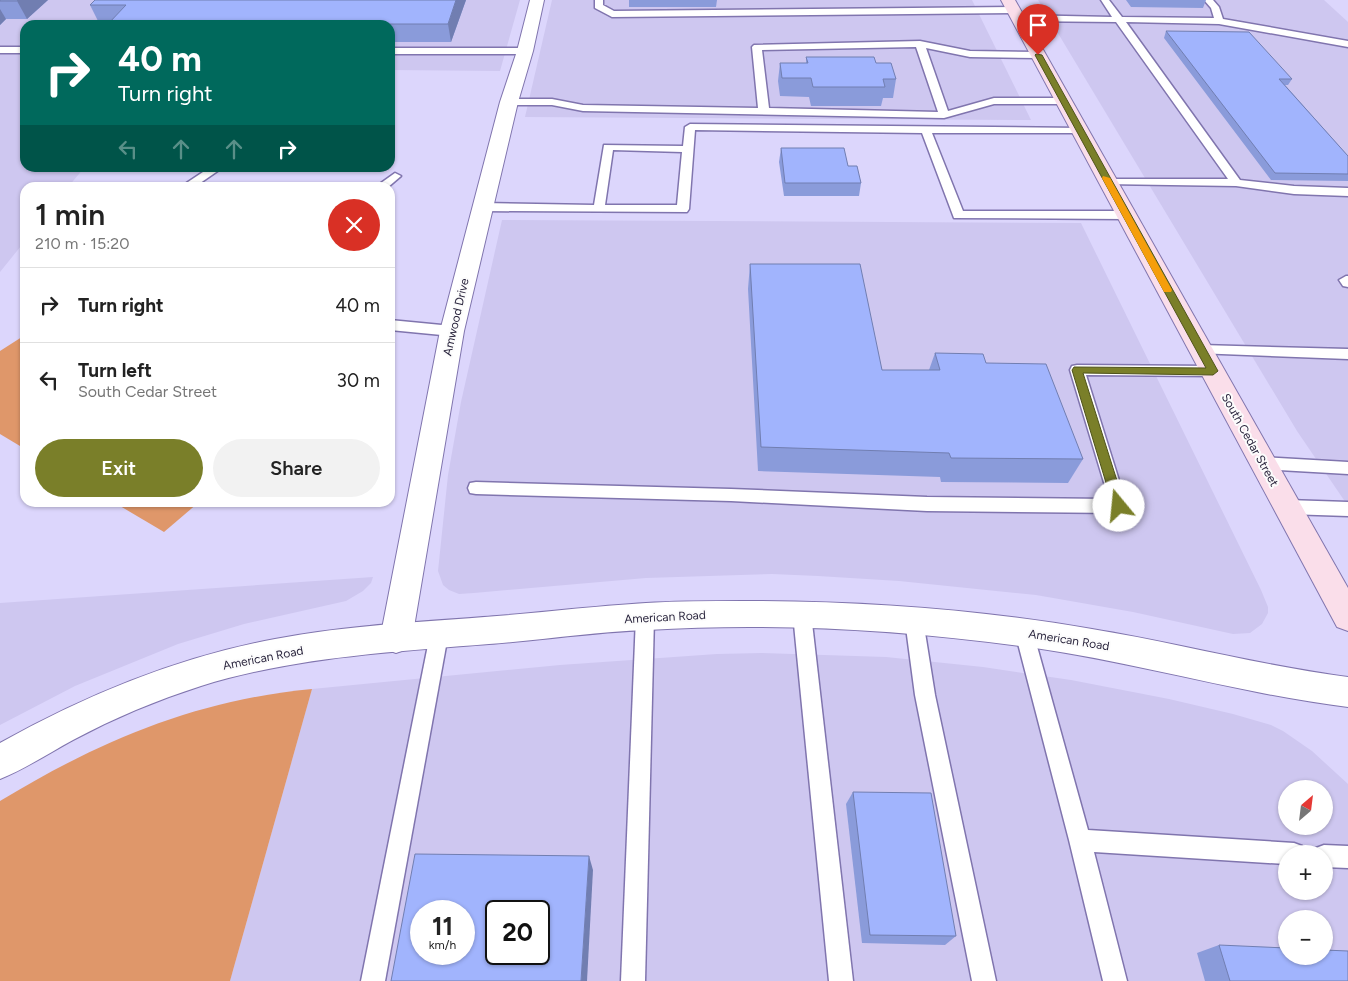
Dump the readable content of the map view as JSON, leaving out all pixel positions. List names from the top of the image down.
{
  "streets": {
    "main road": ["South Cedar Street"],
    "street": ["Amwood Drive", "American Road"]
  },
  "crossings": [
    ["Amwood Drive", "American Road"]
  ],
  "north": "top right",
  "page": {
    "turn": ["40 m", "Turn right"],
    "heading": ["1 min", "210 m · 15:20"],
    "list": [
      {
        "name": "Turn right",
        "value": "40 m"
      },
      {
        "name": "Turn left",
        "note": "South Cedar Street",
        "value": "30 m"
      }
    ],
    "buttons": ["Exit", "Share"],
    "map_buttons": ["+", "−"],
    "speed": "11 km/h",
    "limit": "20"
  }
}
